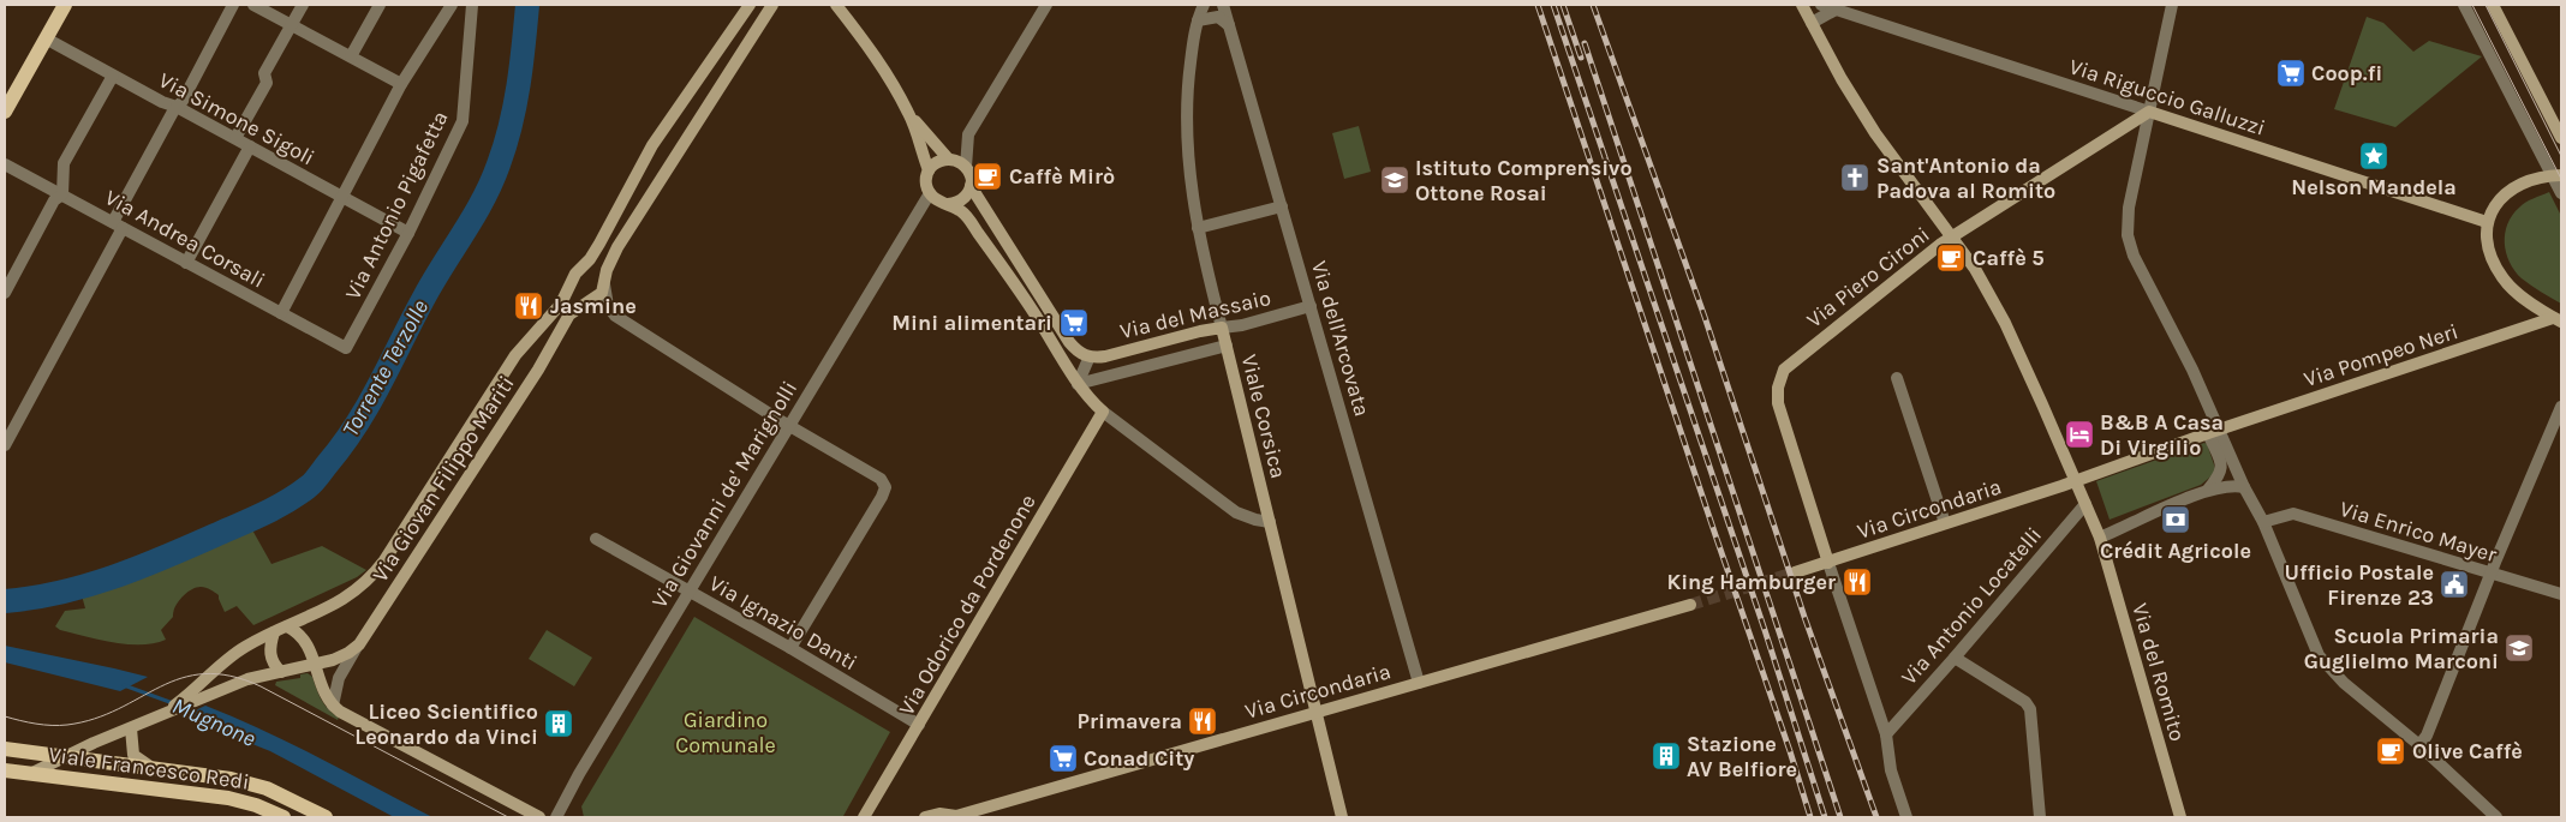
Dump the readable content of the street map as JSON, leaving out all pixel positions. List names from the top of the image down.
{
  "streets": {
    "main road": ["Viale Francesco Redi"],
    "street": [
      "Via Riguccio Galluzzi",
      "Via Simone Sigoli",
      "Via Antonio Pigafetta",
      "Via Andrea Corsali",
      "Via Piero Cironi",
      "Via del Massaio",
      "Via dell'Arcovata",
      "Via Pompeo Neri",
      "Viale Corsica",
      "Via Giovan Filippo Mariti",
      "Via Giovanni de' Marignolli",
      "Via Circondaria",
      "Via Enrico Mayer",
      "Via Odorico da Pordenone",
      "Via Antonio Locatelli",
      "Via Ignazio Danti",
      "Via del Romito"
    ]
  },
  "crossings": [
    ["Via Riguccio Galluzzi", "Via Piero Cironi"],
    ["Via Simone Sigoli", "Via Antonio Pigafetta"],
    ["Via Antonio Pigafetta", "Via Andrea Corsali"],
    ["Via Piero Cironi", "Via Circondaria"],
    ["Via Piero Cironi", "Via del Romito"],
    ["Via del Massaio", "Via dell'Arcovata"],
    ["Via del Massaio", "Viale Corsica"],
    ["Via dell'Arcovata", "Via Circondaria"],
    ["Via Pompeo Neri", "Via Circondaria"],
    ["Via Pompeo Neri", "Via del Romito"],
    ["Viale Corsica", "Via Circondaria"],
    ["Via Giovan Filippo Mariti", "Viale Francesco Redi"],
    ["Via Giovanni de' Marignolli", "Via Ignazio Danti"],
    ["Via Circondaria", "Via del Romito"],
    ["Via Odorico da Pordenone", "Via Ignazio Danti"],
    ["Via Antonio Locatelli", "Via del Romito"]
  ],
  "water": ["Torrente Terzolle", "Mugnone"],
  "parks": ["Giardino Comunale"],
  "places": {
    "supermarket": ["Coop.fi", "Mini alimentari", "Conad City"],
    "place": ["Nelson Mandela"],
    "cafe": ["Caffè Mirò", "Caffè 5", "Olive Caffè"],
    "church": ["Sant'Antonio da Padova al Romito"],
    "school or university": ["Istituto Comprensivo Ottone Rosai", "Scuola Primaria Guglielmo Marconi"],
    "restaurant": ["Jasmine", "King Hamburger", "Primavera"],
    "hotel": ["B&B A Casa Di Virgilio"],
    "bank": ["Crédit Agricole"],
    "public building": ["Ufficio Postale Firenze 23"],
    "building": ["Liceo Scientifico Leonardo da Vinci", "Stazione AV Belfiore"]
  }
}
